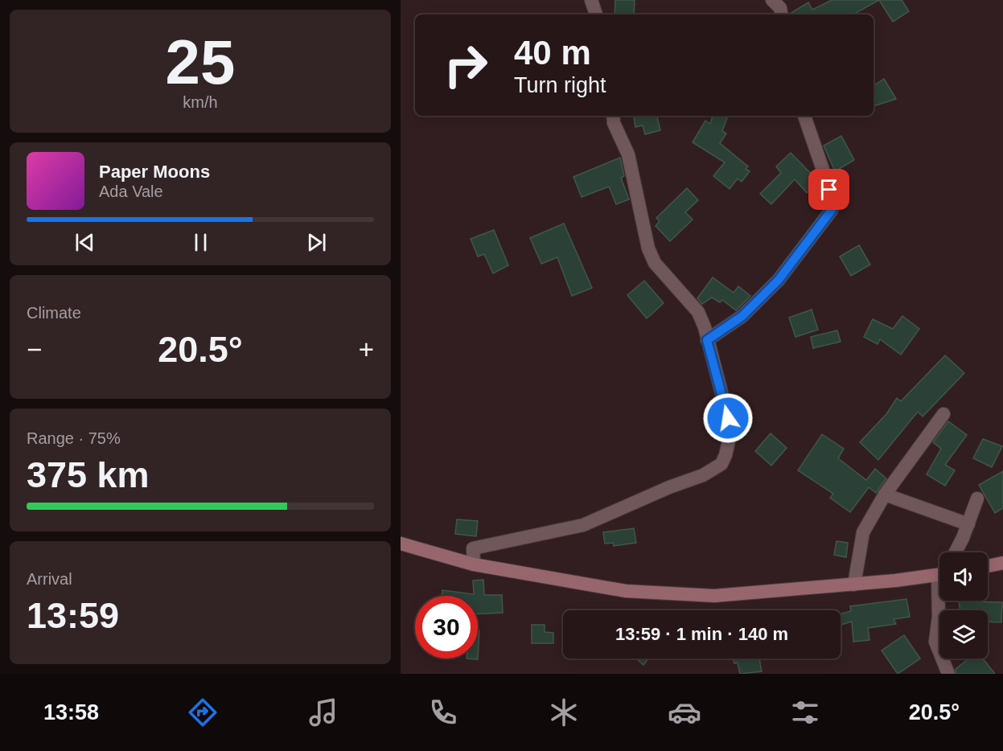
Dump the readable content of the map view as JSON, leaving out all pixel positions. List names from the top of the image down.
{
  "page": {
    "tile": [
      ["25", "km/h"],
      "Climate",
      ["Range · 75%", "375 km"],
      ["Arrival", "13:59"]
    ],
    "turn": ["40 m", "Turn right"],
    "song": ["Paper Moons", "Ada Vale"],
    "heat": ["−", "20.5°", "+"],
    "limit": "30",
    "trip": "13:59 · 1 min · 140 m",
    "tabs": ["13:58", "20.5°"]
  }
}
